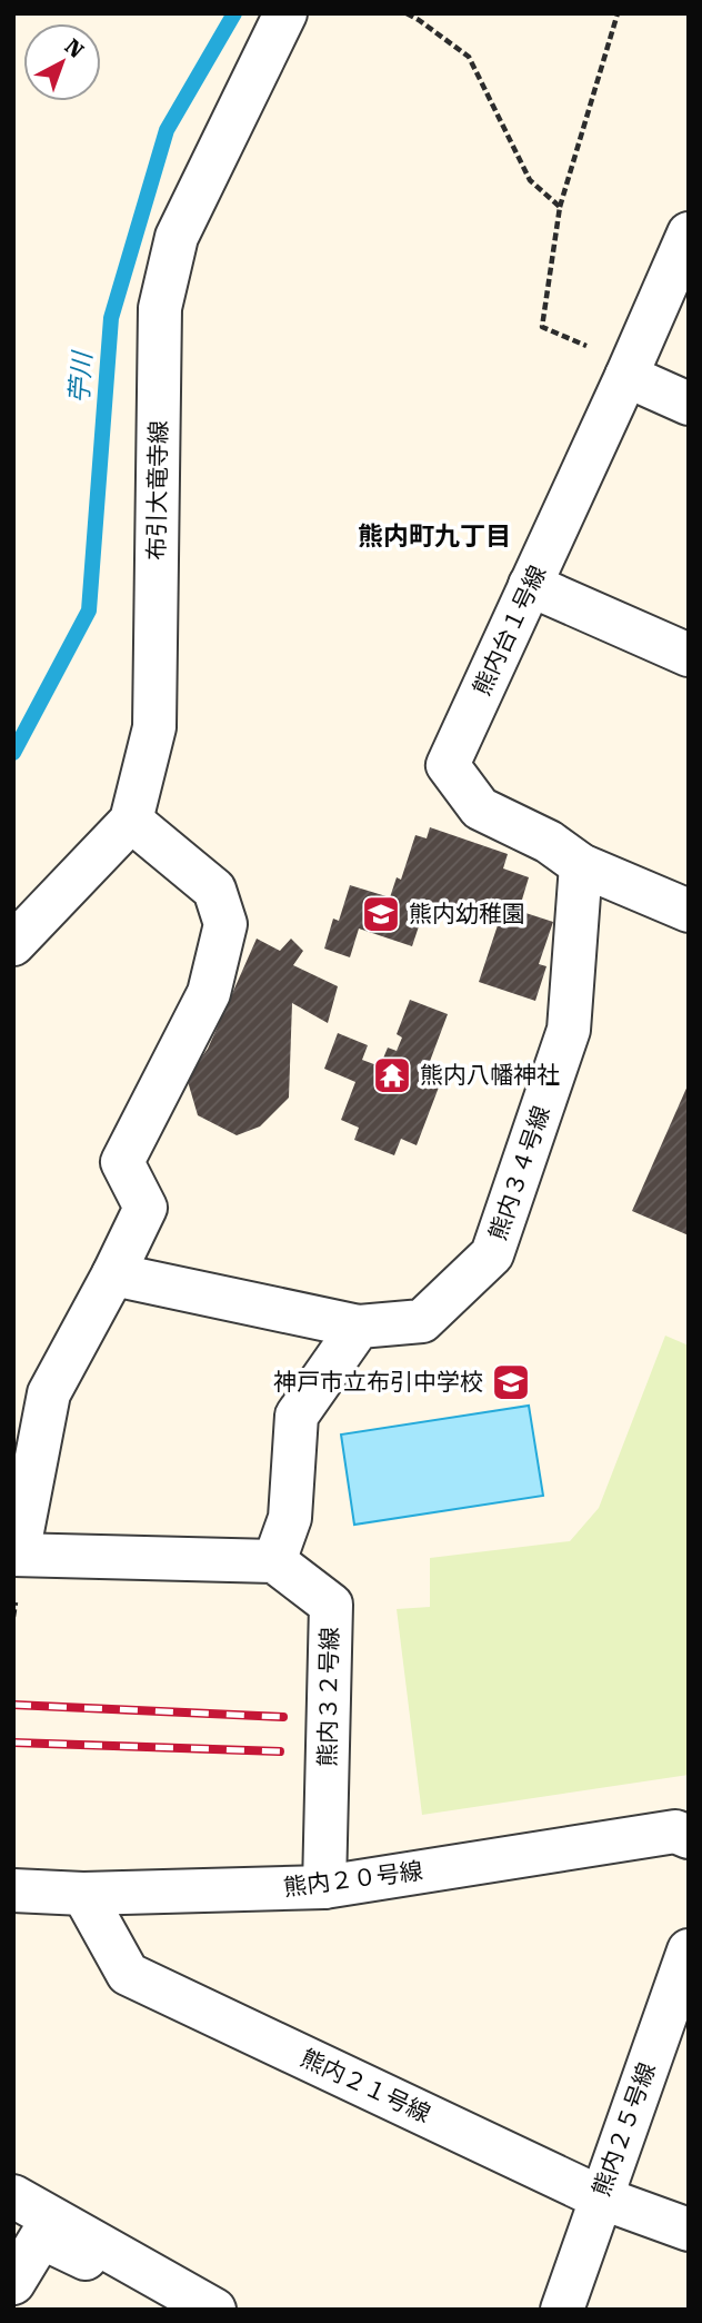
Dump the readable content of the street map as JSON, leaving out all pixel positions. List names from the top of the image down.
{
  "streets": {
    "street": [
      "布引大竜寺線",
      "熊内台１号線",
      "熊内３４号線",
      "熊内３２号線",
      "熊内２０号線",
      "熊内２１号線",
      "熊内２５号線"
    ]
  },
  "crossings": [
    ["熊内台１号線", "熊内３４号線"],
    ["熊内３２号線", "熊内２０号線"],
    ["熊内２０号線", "熊内２１号線"],
    ["熊内２１号線", "熊内２５号線"]
  ],
  "districts": ["熊内町九丁目"],
  "water": ["苧川"],
  "places": {
    "school or university": ["熊内幼稚園", "神戸市立布引中学校"],
    "temple": ["熊内八幡神社"]
  },
  "north": "top right"
}
